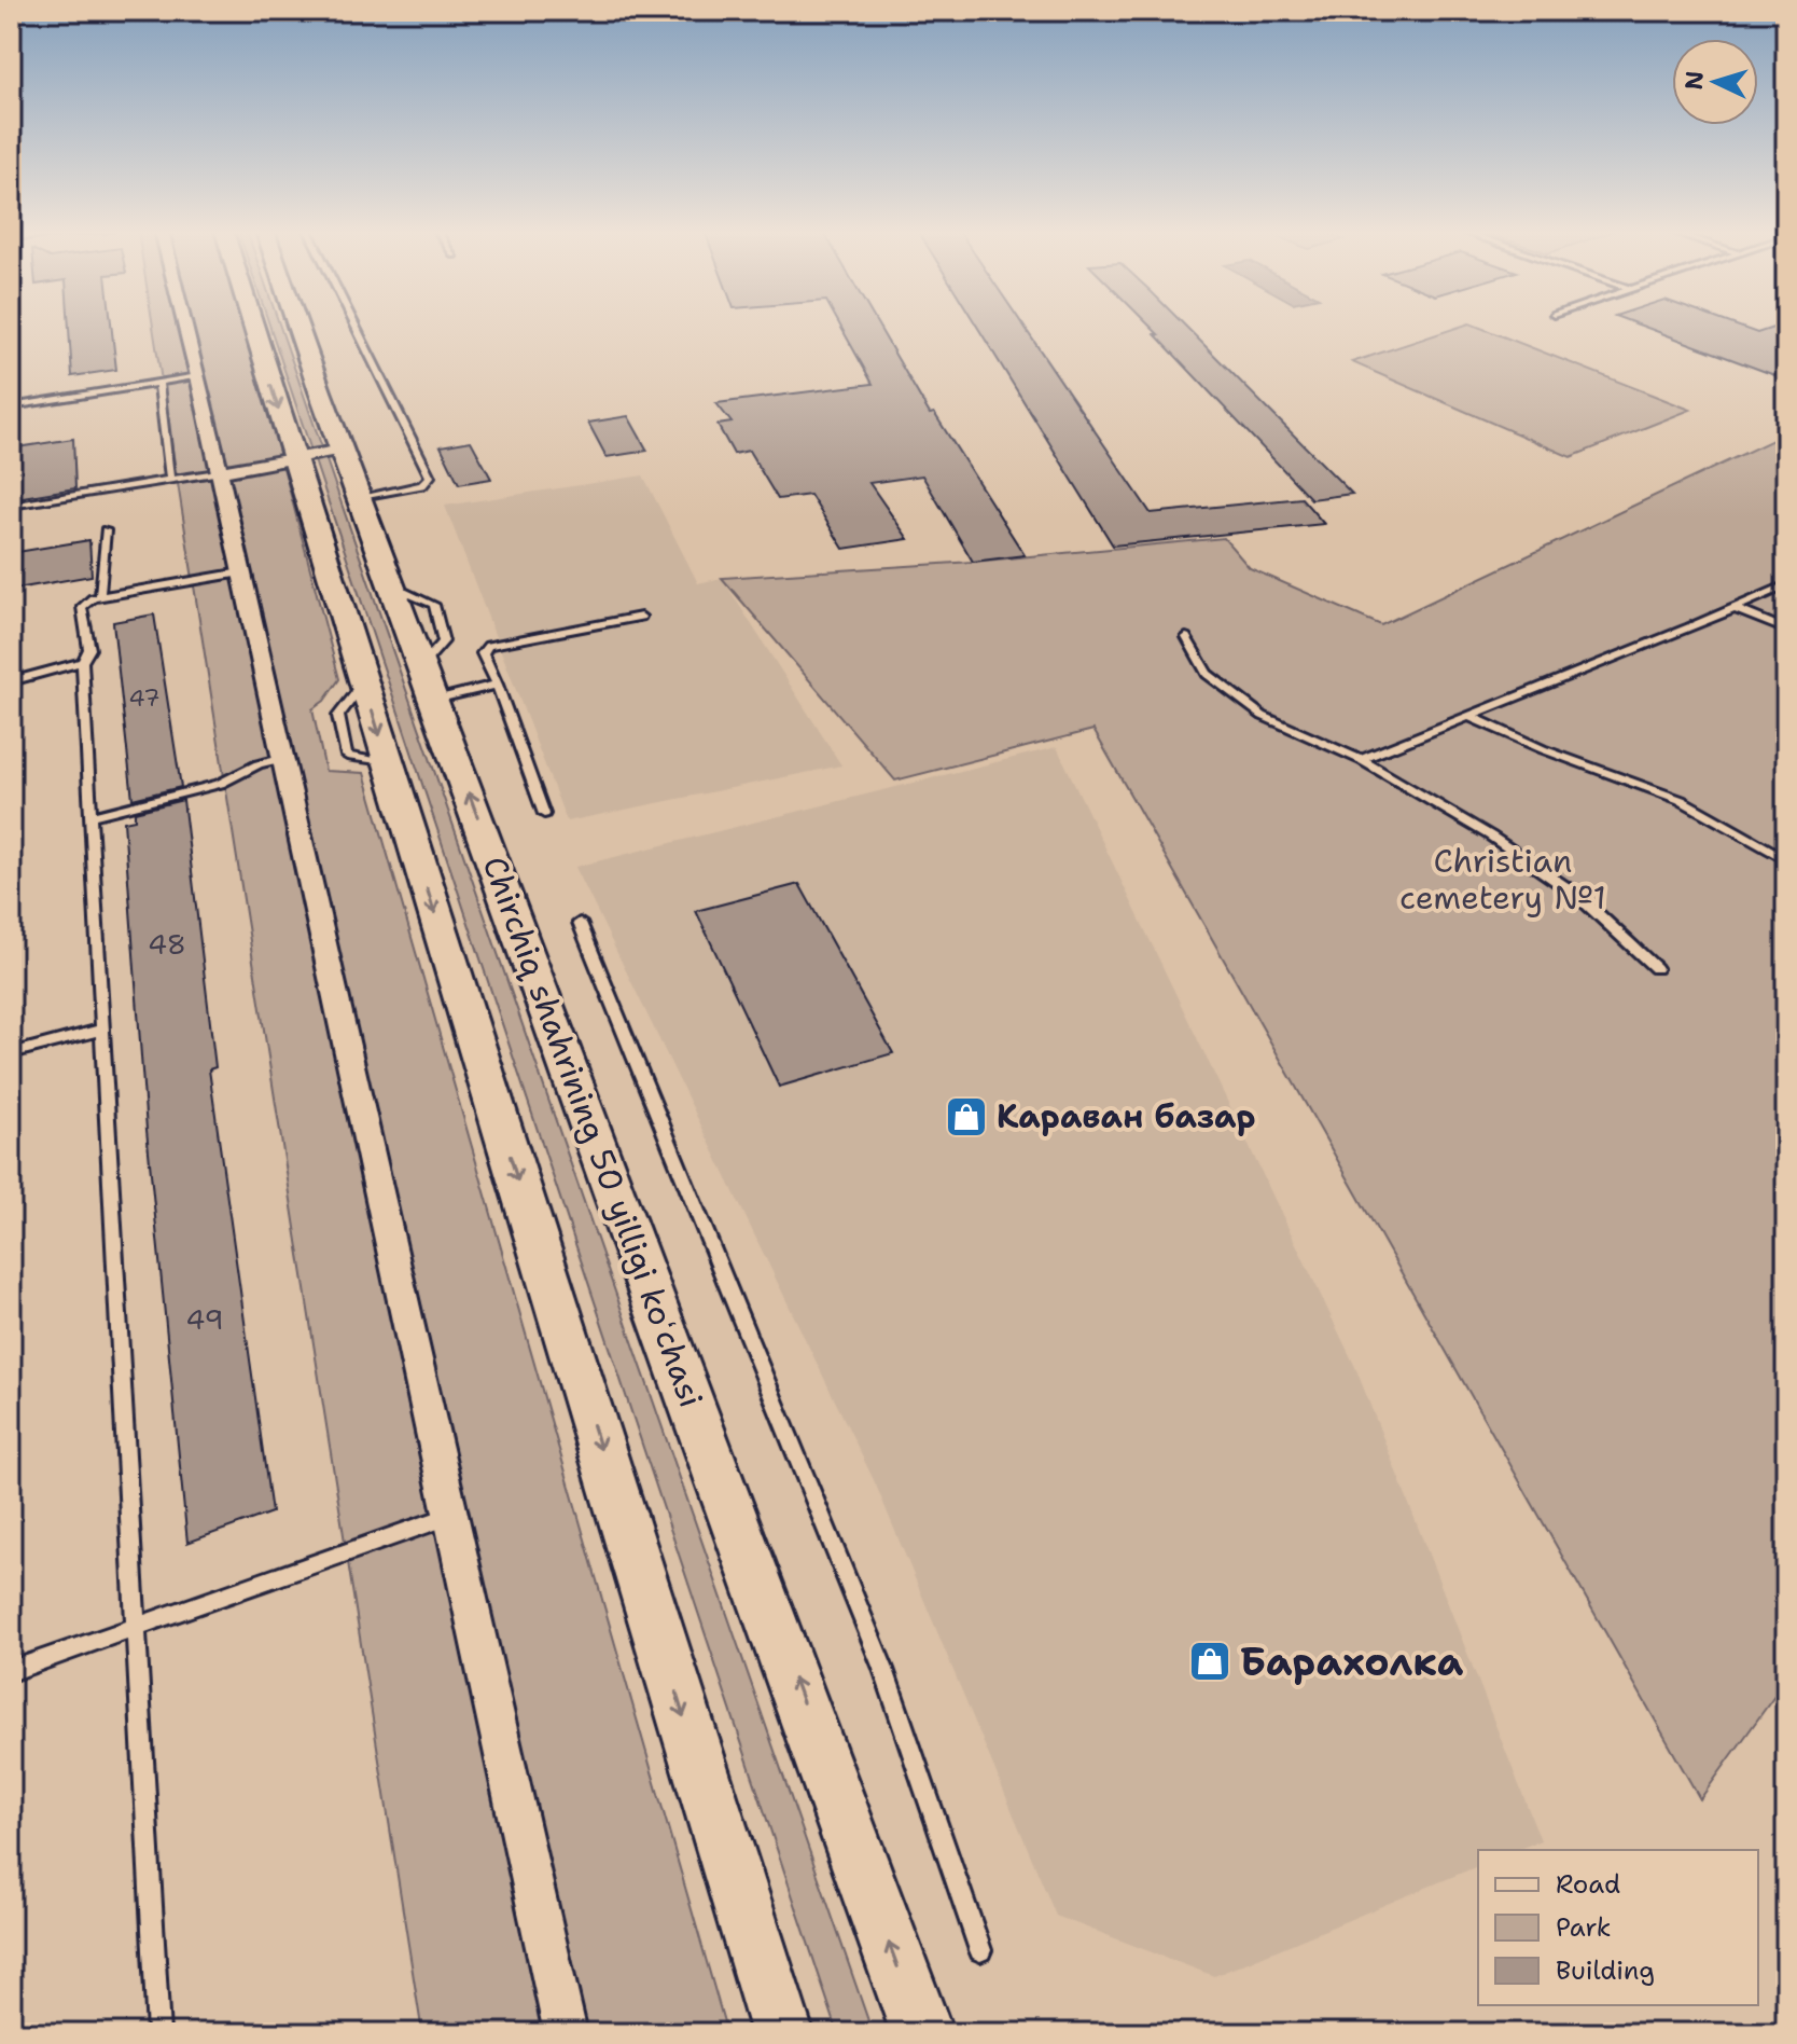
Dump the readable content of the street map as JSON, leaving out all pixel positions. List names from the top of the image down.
{
  "streets": {
    "main road": ["Chirchiq shahrining 50 yilligi koʻchasi"]
  },
  "parks": ["Christian cemetery №1"],
  "places": {
    "shop": ["Караван базар", "Барахолка"]
  },
  "house_numbers": ["47", "48", "49"],
  "legend": ["Road", "Park", "Building"],
  "north": "left"
}
